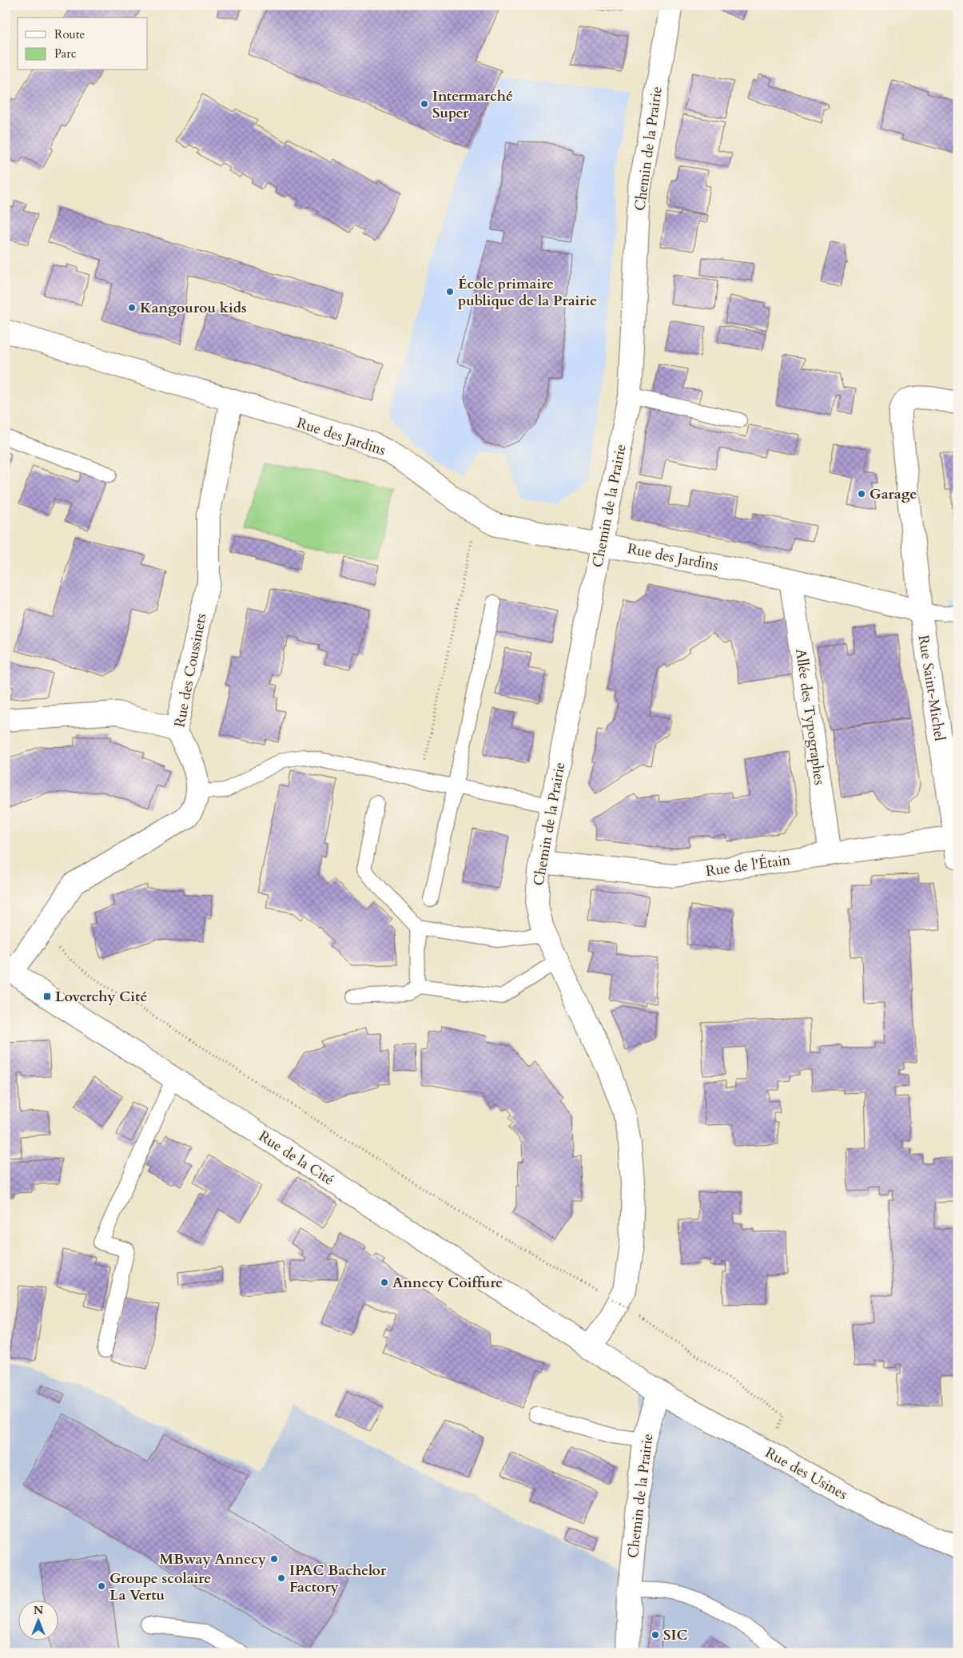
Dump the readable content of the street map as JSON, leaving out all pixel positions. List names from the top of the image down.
{
  "streets": {
    "street": [
      "Chemin de la Prairie",
      "Rue des Jardins",
      "Rue des Coussinets",
      "Rue Saint-Michel",
      "Allée des Typographes",
      "Rue de l'Étain",
      "Rue de la Cité",
      "Rue des Usines"
    ]
  },
  "crossings": [
    ["Chemin de la Prairie", "Rue des Jardins"],
    ["Chemin de la Prairie", "Rue de l'Étain"],
    ["Chemin de la Prairie", "Rue de la Cité"],
    ["Chemin de la Prairie", "Rue des Usines"],
    ["Rue des Jardins", "Rue des Coussinets"],
    ["Rue des Jardins", "Rue Saint-Michel"],
    ["Rue des Jardins", "Allée des Typographes"],
    ["Rue des Coussinets", "Rue de la Cité"],
    ["Rue Saint-Michel", "Rue de l'Étain"],
    ["Allée des Typographes", "Rue de l'Étain"]
  ],
  "places": {
    "other": [
      "Intermarché Super",
      "École primaire publique de la Prairie",
      "Kangourou kids",
      "Garage",
      "Annecy Coiffure",
      "MBway Annecy",
      "IPAC Bachelor Factory",
      "Groupe scolaire La Vertu",
      "SIC"
    ],
    "transit": ["Loverchy Cité"]
  },
  "legend": ["Route", "Parc"],
  "north": "top"
}
